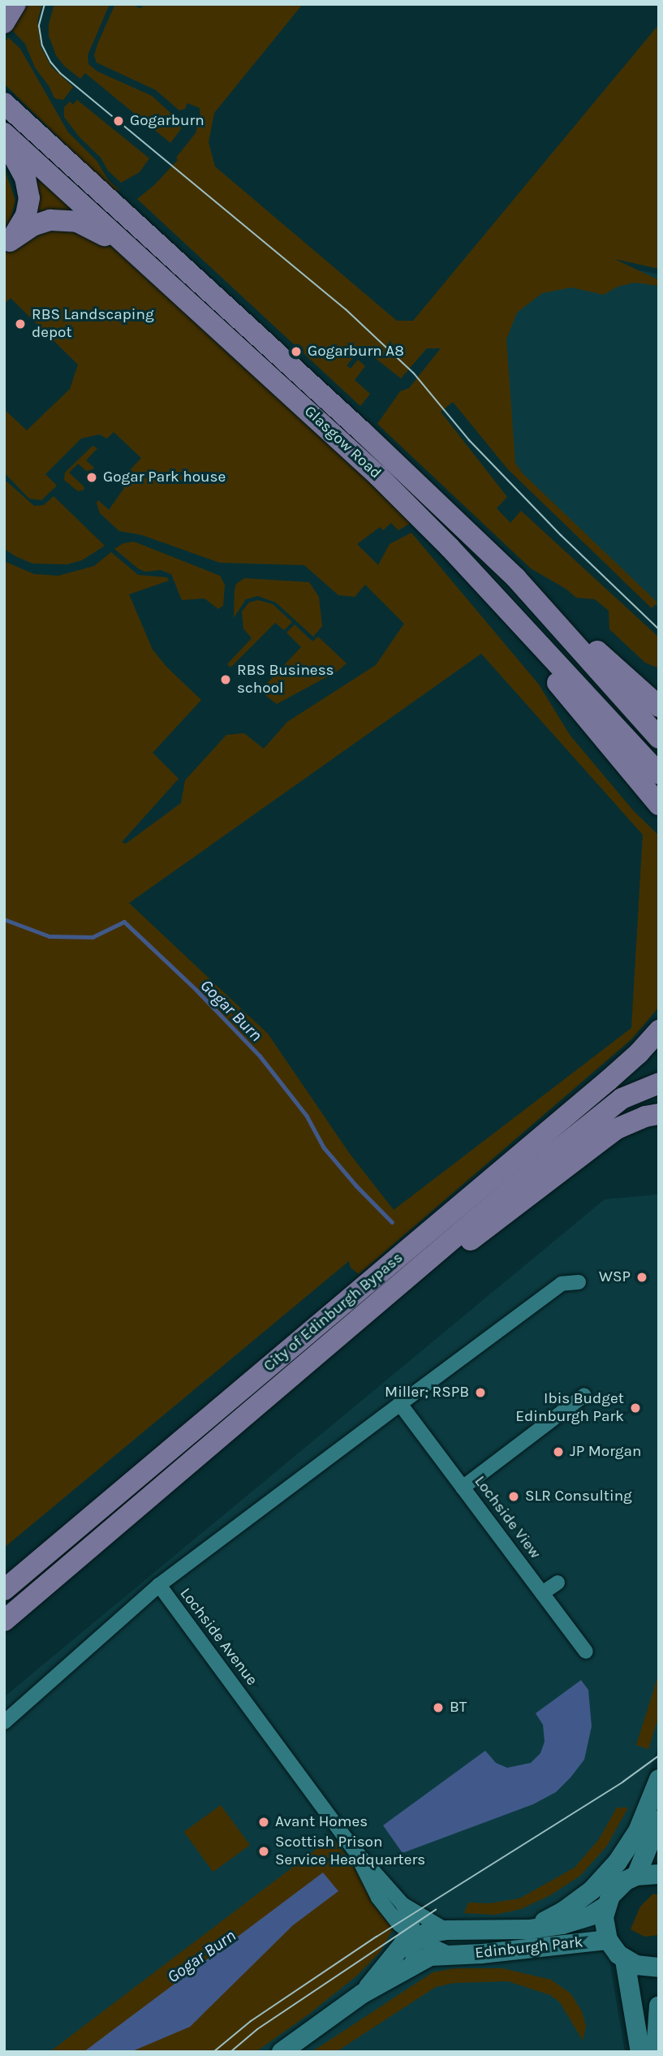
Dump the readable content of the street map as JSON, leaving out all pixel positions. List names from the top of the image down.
{
  "streets": {
    "main road": ["Glasgow Road", "City of Edinburgh Bypass"],
    "street": ["Lochside View", "Lochside Avenue", "Edinburgh Park"]
  },
  "crossings": [
    ["Lochside Avenue", "Edinburgh Park"]
  ],
  "water": ["Gogar Burn"],
  "places": [
    "Gogarburn",
    "RBS Landscaping depot",
    "Gogarburn A8",
    "Gogar Park house",
    "RBS Business school",
    "WSP",
    "Miller; RSPB",
    "Ibis Budget Edinburgh Park",
    "JP Morgan",
    "SLR Consulting",
    "BT",
    "Avant Homes",
    "Scottish Prison Service Headquarters"
  ]
}
